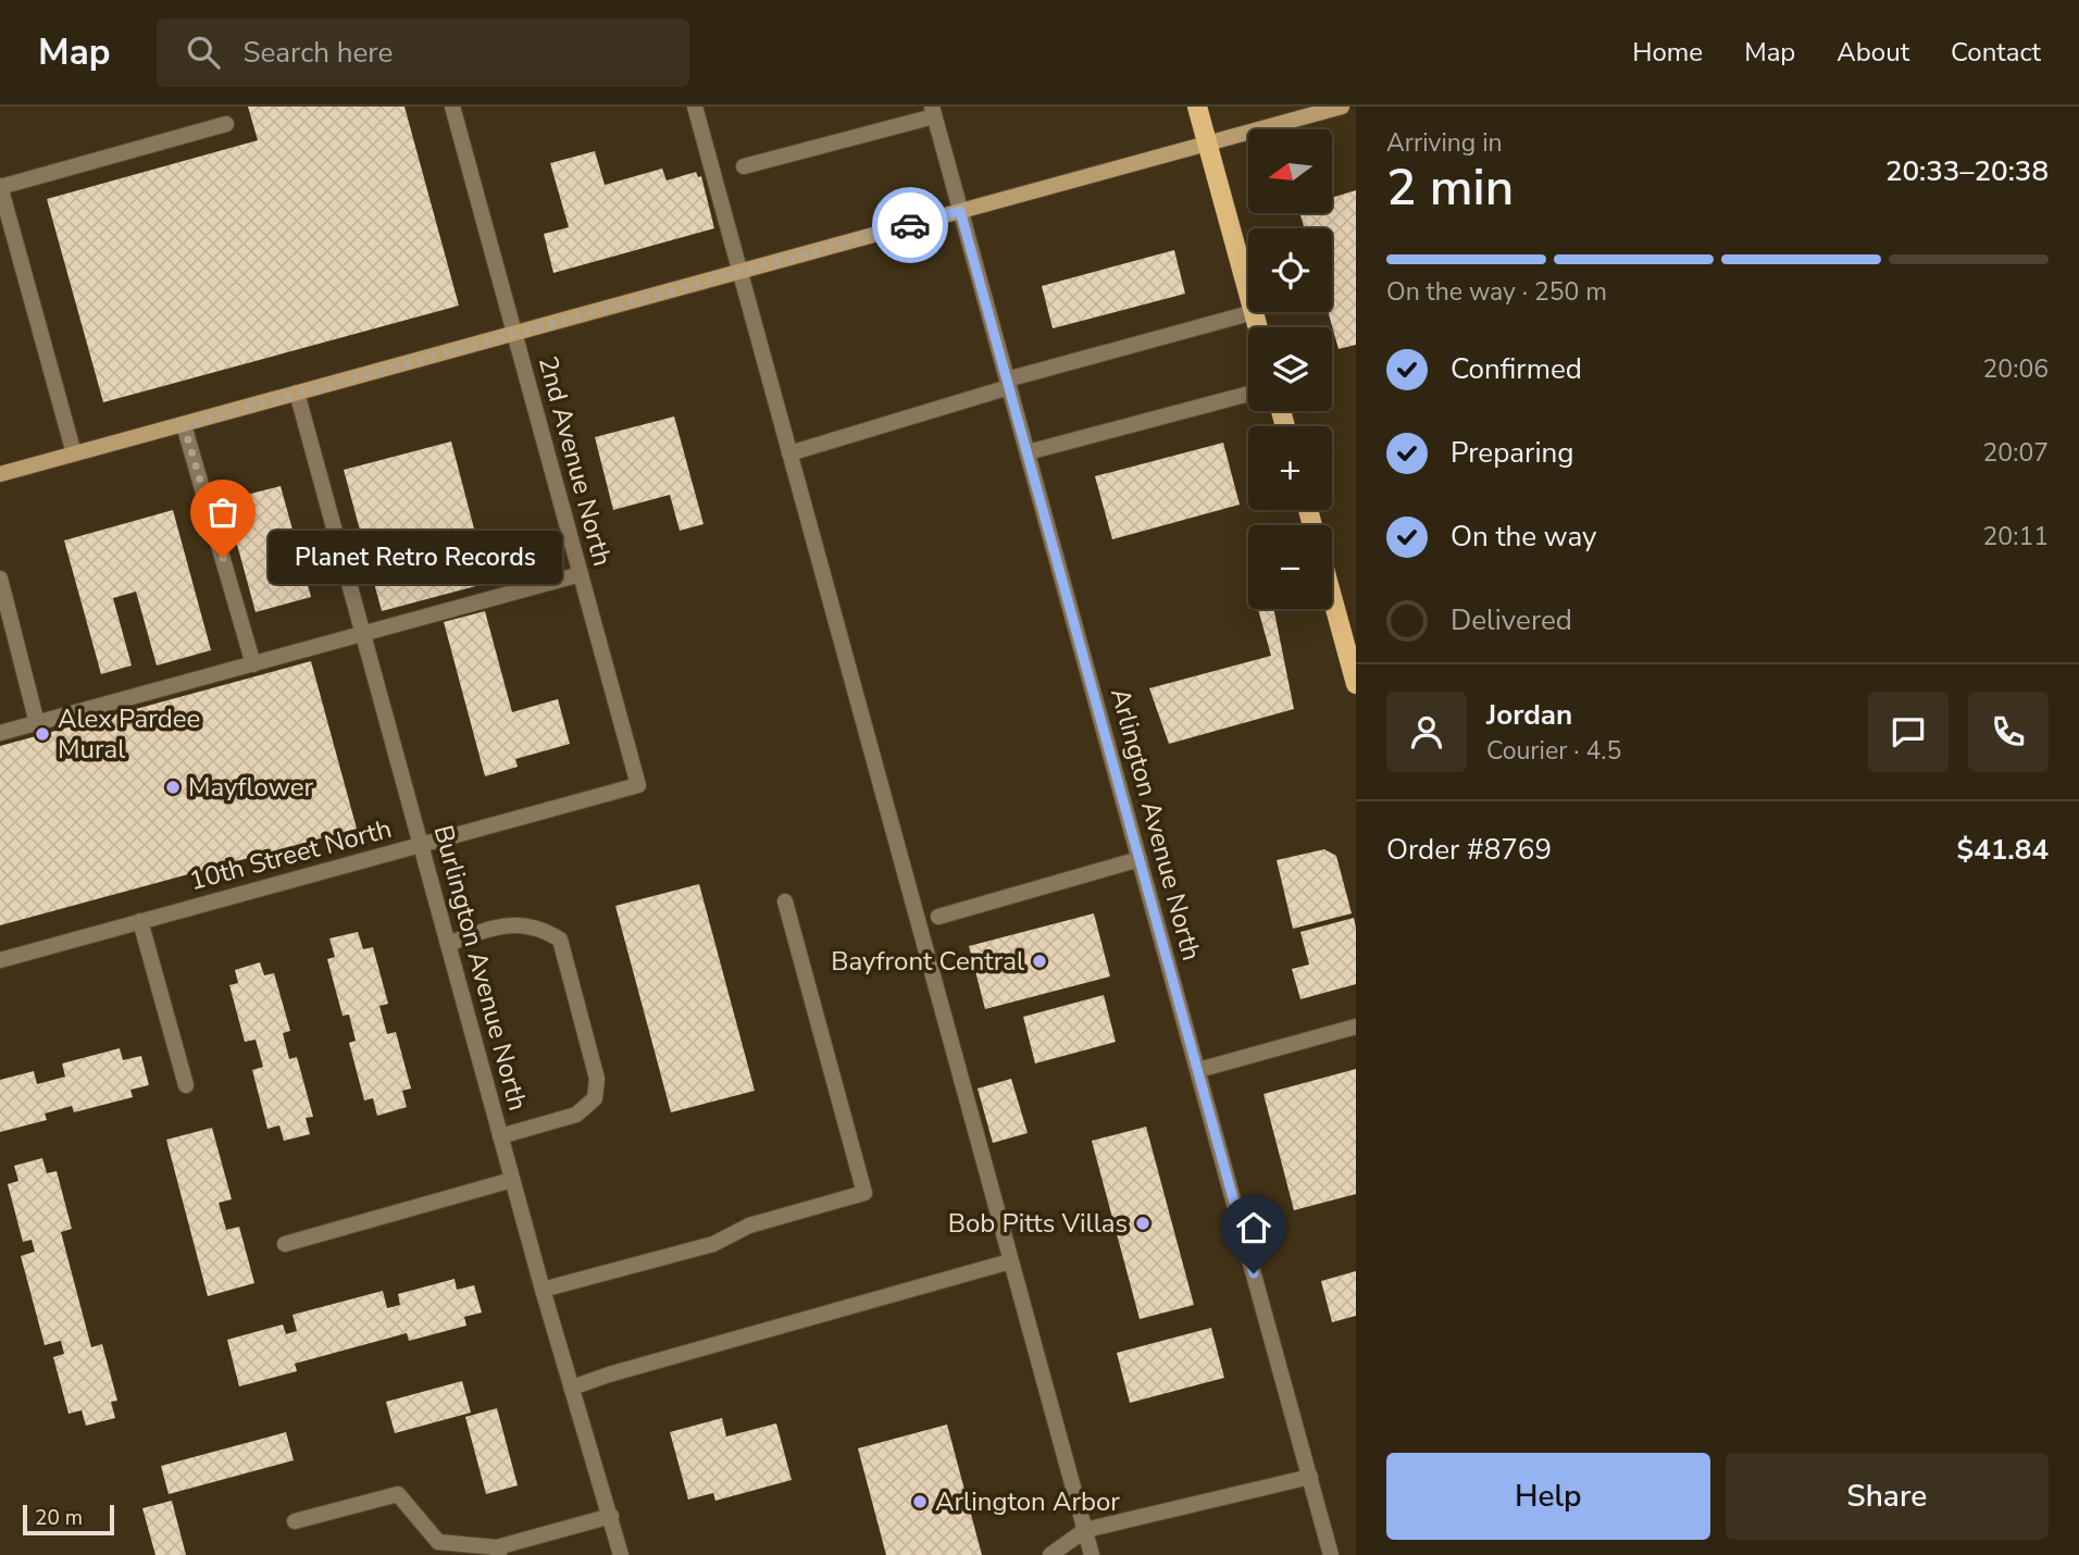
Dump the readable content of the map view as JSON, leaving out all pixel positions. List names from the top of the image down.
{
  "streets": {
    "street": [
      "2nd Avenue North",
      "Arlington Avenue North",
      "10th Street North",
      "Burlington Avenue North"
    ]
  },
  "crossings": [
    ["2nd Avenue North", "10th Street North"],
    ["10th Street North", "Burlington Avenue North"]
  ],
  "places": [
    "Planet Retro Records",
    "Alex Pardee Mural",
    "Mayflower",
    "Bayfront Central",
    "Bob Pitts Villas",
    "Arlington Arbor"
  ],
  "scale_bar": "20 m",
  "north": "left",
  "page": {
    "header": "Map",
    "search": "Search here",
    "nav": [
      "Home",
      "Map",
      "About",
      "Contact"
    ],
    "heading": ["2 min", "Arriving in", "20:33–20:38"],
    "panel": [
      "Jordan",
      "Courier · 4.5",
      "Order #8769",
      "$41.84"
    ],
    "map_buttons": ["+", "−"],
    "bar": "On the way · 250 m",
    "list": [
      ["Confirmed", "20:06"],
      ["Preparing", "20:07"],
      ["On the way", "20:11"],
      "Delivered"
    ],
    "bubble": "Planet Retro Records",
    "buttons": ["Help", "Share"],
    "scale": "20 m"
  }
}
